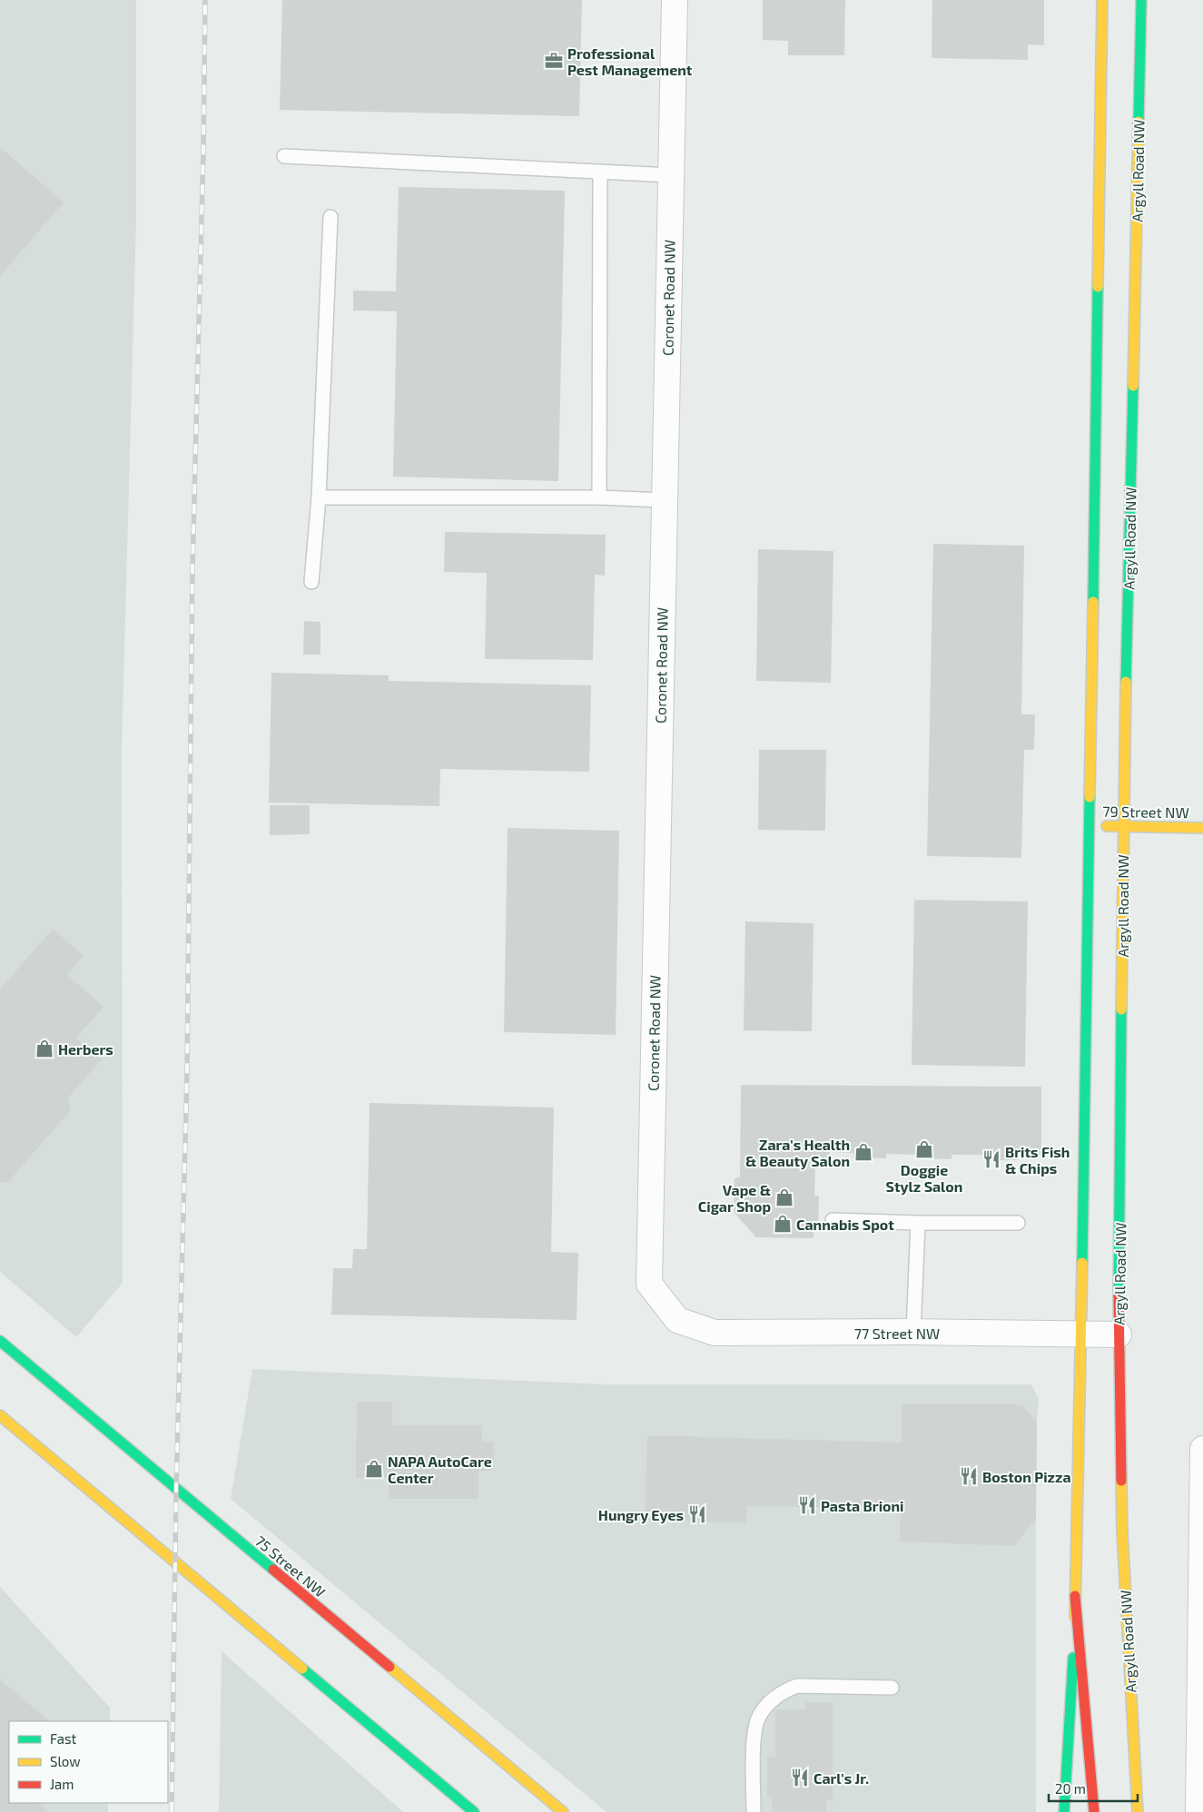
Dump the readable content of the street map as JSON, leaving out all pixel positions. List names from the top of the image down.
{
  "streets": {
    "main road": ["Argyll Road NW", "79 Street NW", "75 Street NW"],
    "street": ["Coronet Road NW", "77 Street NW"]
  },
  "crossings": [
    ["Argyll Road NW", "79 Street NW"],
    ["Argyll Road NW", "77 Street NW"],
    ["Coronet Road NW", "77 Street NW"]
  ],
  "places": {
    "office": ["Professional Pest Management"],
    "shop": [
      "Herbers",
      "Doggie Stylz Salon",
      "Zara's Health & Beauty Salon",
      "Vape & Cigar Shop",
      "Cannabis Spot",
      "NAPA AutoCare Center"
    ],
    "restaurant": [
      "Brits Fish & Chips",
      "Boston Pizza",
      "Pasta Brioni",
      "Hungry Eyes",
      "Carl's Jr."
    ]
  },
  "legend": ["Fast", "Slow", "Jam"],
  "scale_bar": "20 m"
}
